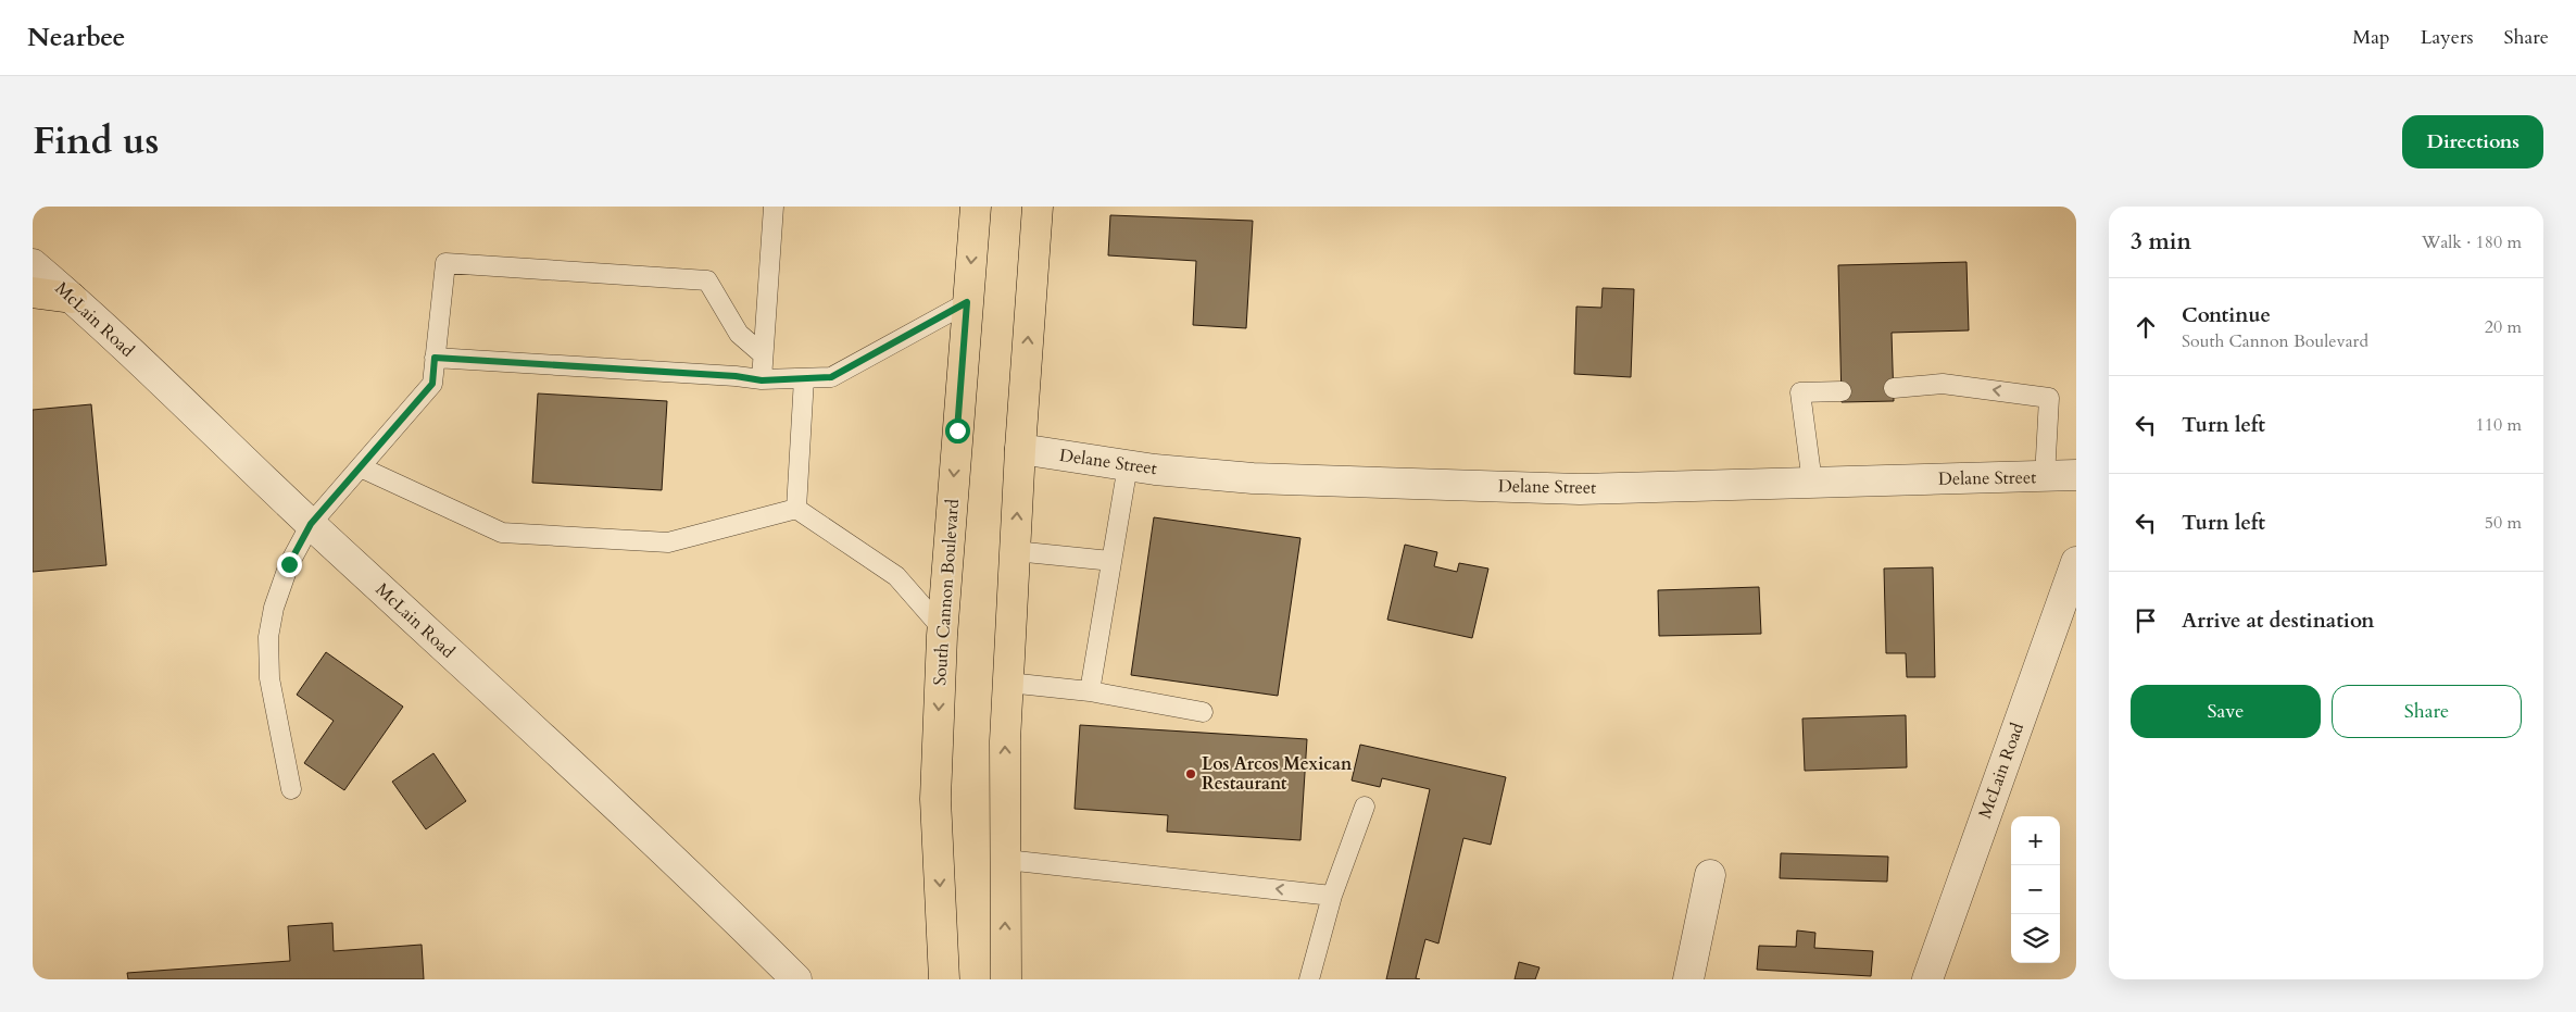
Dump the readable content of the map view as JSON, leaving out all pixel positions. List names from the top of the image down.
{
  "streets": {
    "main road": ["South Cannon Boulevard"],
    "street": ["McLain Road", "Delane Street"]
  },
  "places": ["Los Arcos Mexican Restaurant"],
  "page": {
    "header": "Nearbee",
    "nav": ["Map", "Layers", "Share"],
    "title": "Find us",
    "buttons": [
      "Directions",
      ["Save", "Share"]
    ],
    "heading": ["3 min", "Walk · 180 m"],
    "list": [
      ["Continue", "South Cannon Boulevard", "20 m"],
      ["Turn left", "110 m"],
      ["Turn left", "50 m"],
      "Arrive at destination"
    ],
    "map_buttons": ["+", "−"]
  }
}
